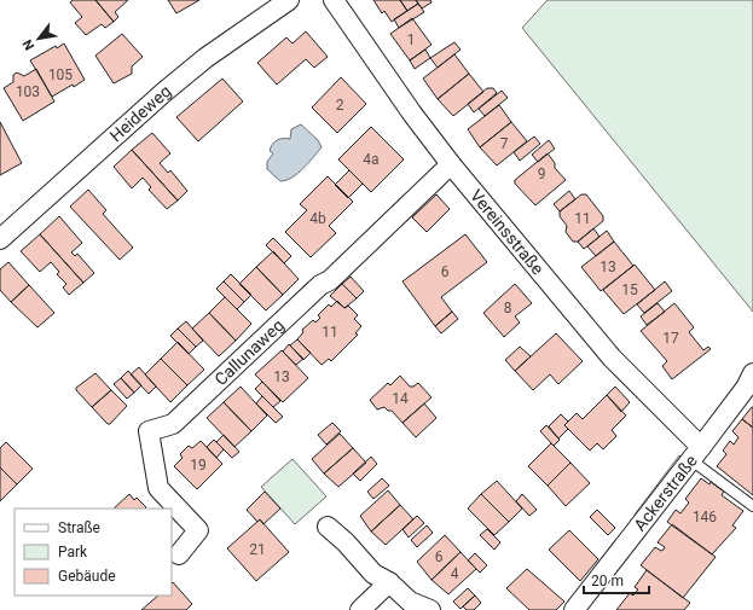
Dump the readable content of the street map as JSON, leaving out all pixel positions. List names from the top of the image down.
{
  "streets": {
    "street": [
      "Heideweg",
      "Vereinsstraße",
      "Callunaweg",
      "Ackerstraße"
    ]
  },
  "crossings": [
    ["Vereinsstraße", "Callunaweg"],
    ["Vereinsstraße", "Ackerstraße"]
  ],
  "house_numbers": [
    "1",
    "105",
    "103",
    "2",
    "7",
    "4a",
    "9",
    "4b",
    "11",
    "13",
    "6",
    "15",
    "8",
    "11",
    "17",
    "13",
    "14",
    "19",
    "146",
    "21",
    "6",
    "4"
  ],
  "legend": ["Straße", "Park", "Gebäude"],
  "scale_bar": "20 m",
  "north": "bottom left"
}
